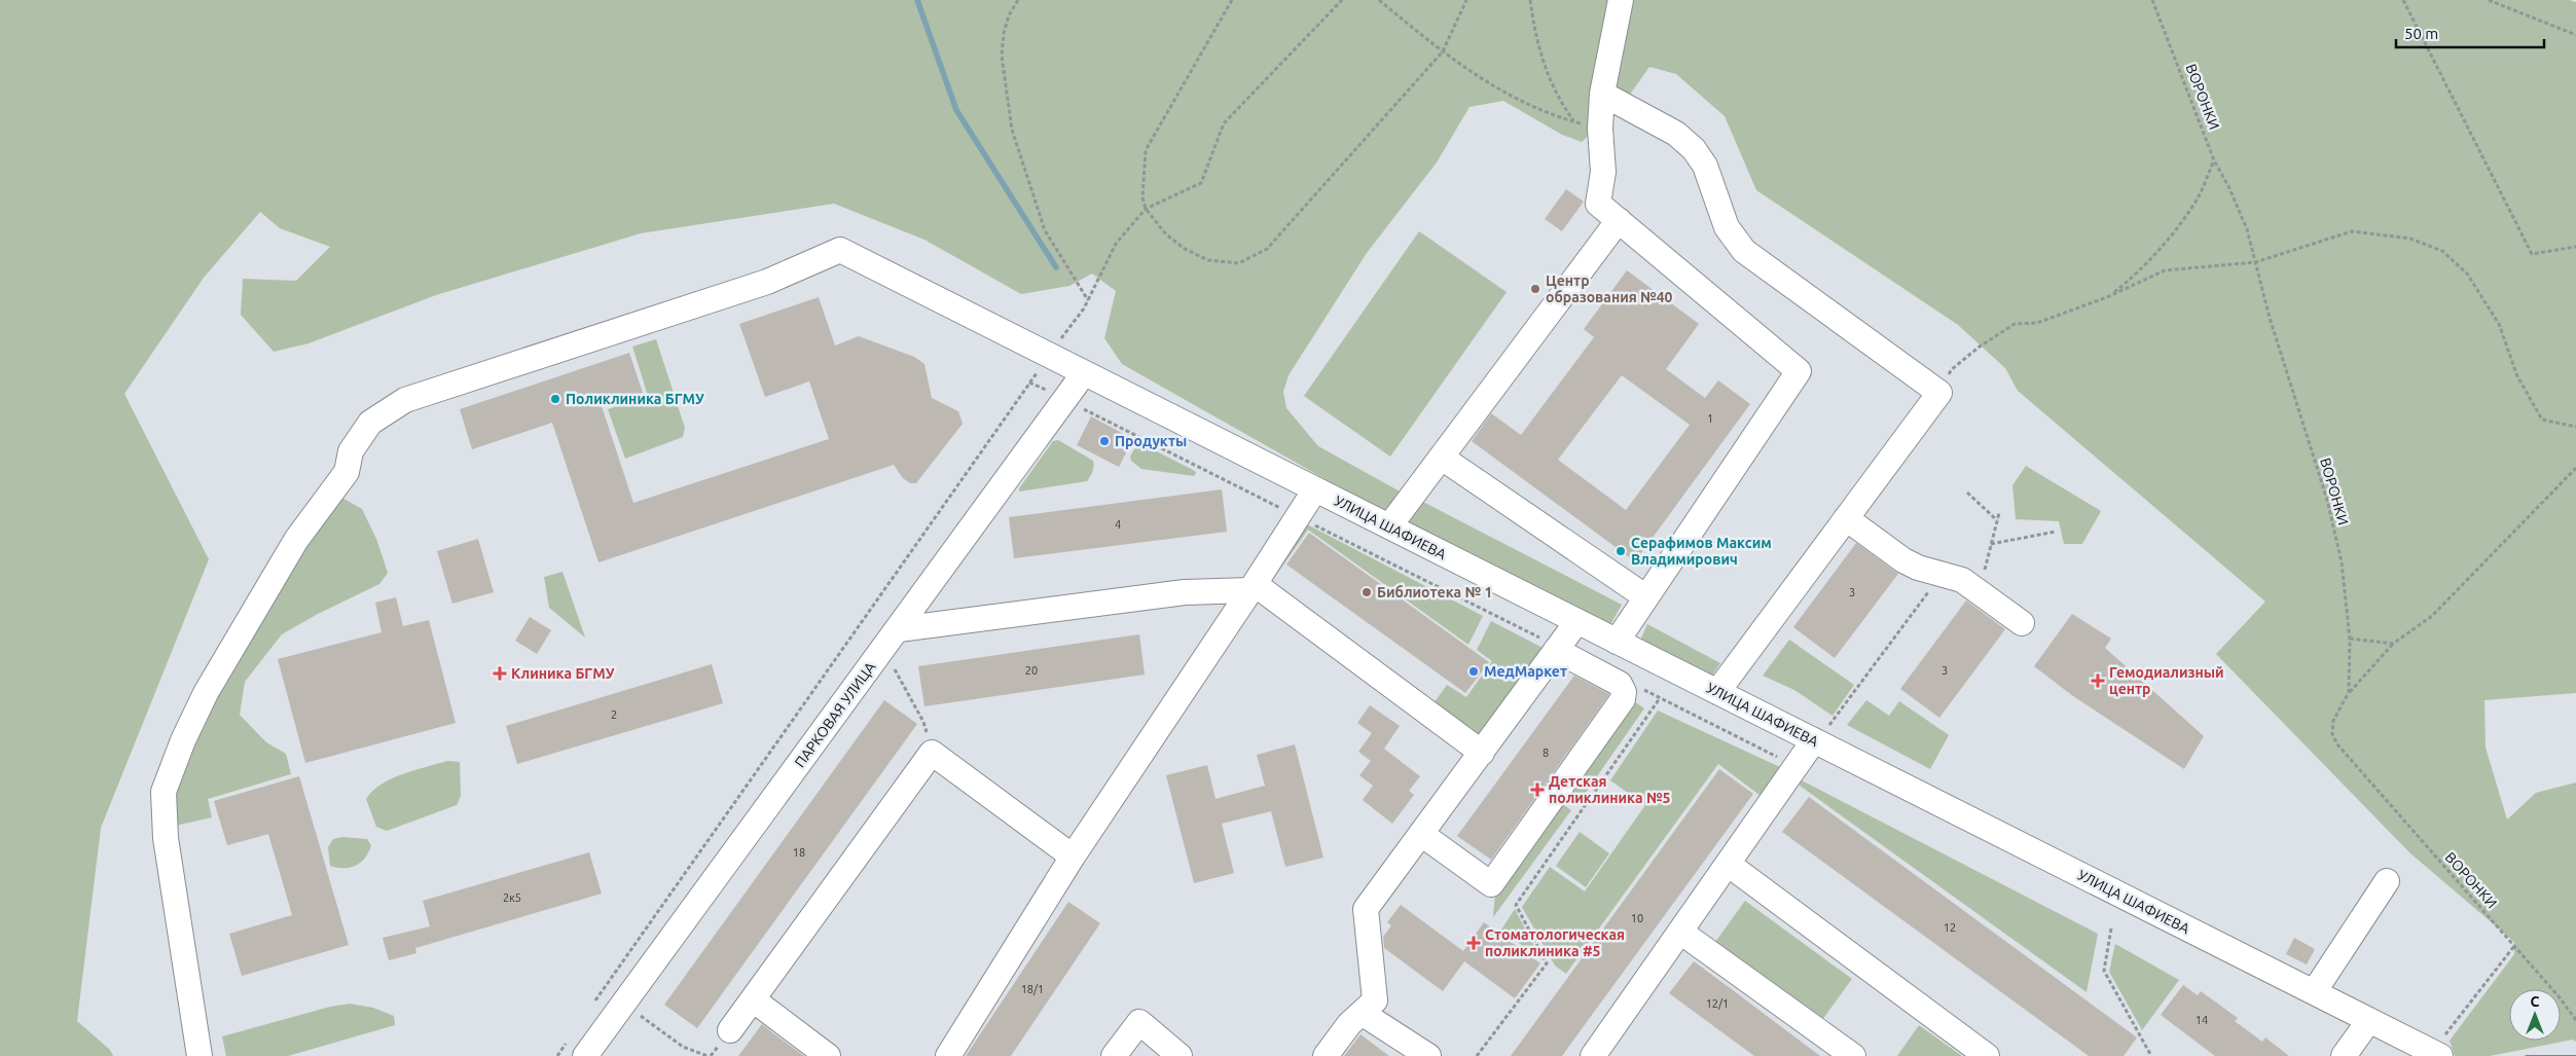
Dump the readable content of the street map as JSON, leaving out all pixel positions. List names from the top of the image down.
{
  "streets": {
    "street": ["УЛИЦА ШАФИЕВА", "ПАРКОВАЯ УЛИЦА"],
    "path": ["ВОРОНКИ"]
  },
  "crossings": [
    ["УЛИЦА ШАФИЕВА", "ПАРКОВАЯ УЛИЦА"]
  ],
  "places": {
    "other": [
      "Центр образования №40",
      "Поликлиника БГМУ",
      "Продукты",
      "Серафимов Максим Владимирович",
      "Библиотека № 1",
      "МедМаркет"
    ],
    "health": [
      "Клиника БГМУ",
      "Гемодиализный центр",
      "Детская поликлиника №5",
      "Стоматологическая поликлиника #5"
    ]
  },
  "house_numbers": [
    "1",
    "4",
    "3",
    "20",
    "3",
    "2",
    "8",
    "18",
    "2к5",
    "10",
    "12",
    "18/1",
    "12/1",
    "14"
  ],
  "scale_bar": "50 m",
  "north": "top"
}
